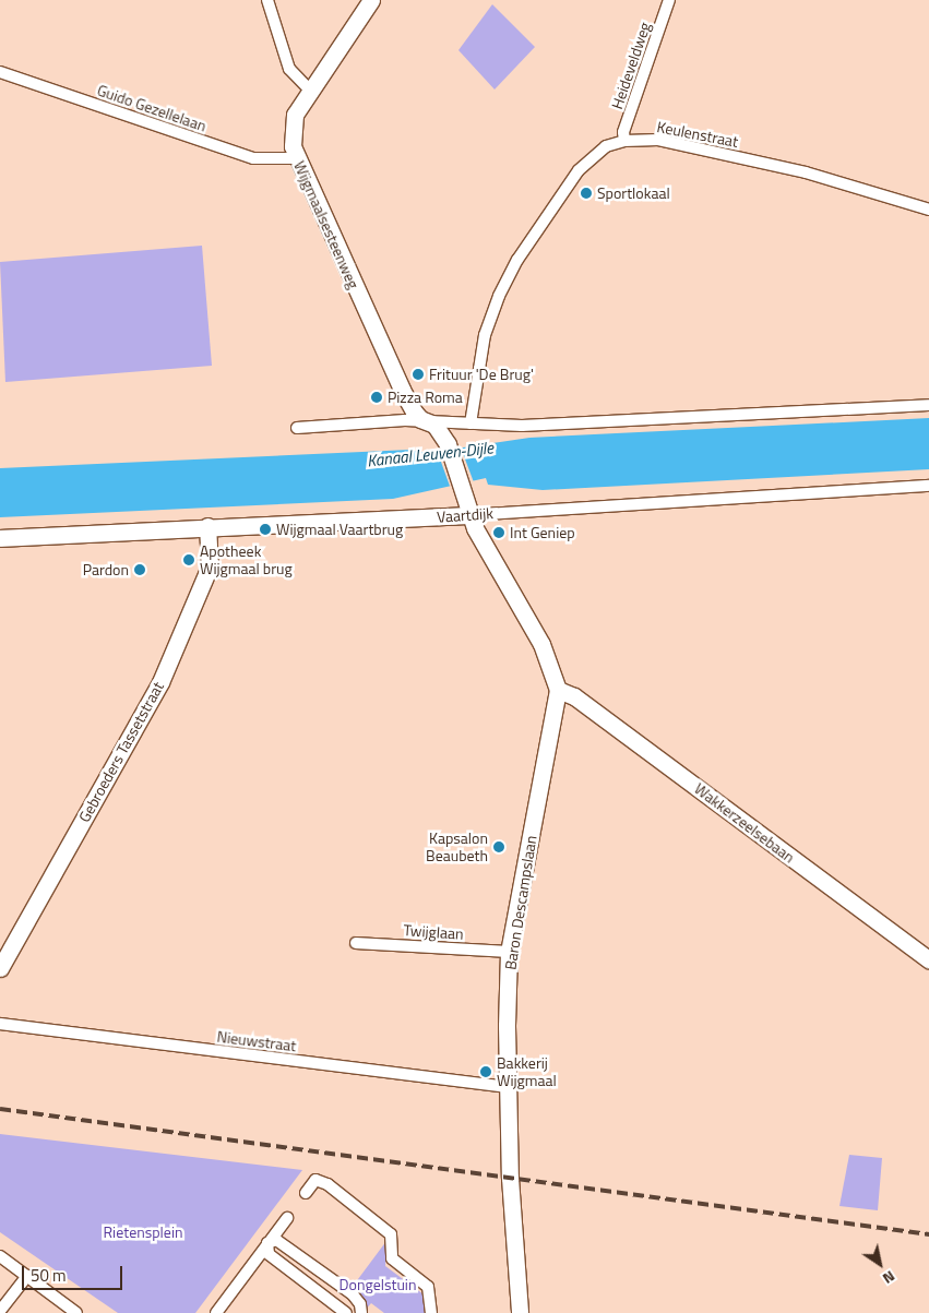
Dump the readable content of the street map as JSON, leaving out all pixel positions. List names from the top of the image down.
{
  "streets": {
    "street": [
      "Heideveldweg",
      "Guido Gezellelaan",
      "Keulenstraat",
      "Wijgmaalsesteenweg",
      "Vaartdijk",
      "Gebroeders Tassetstraat",
      "Wakkerzeelsebaan",
      "Baron Descampslaan",
      "Twijglaan",
      "Nieuwstraat"
    ]
  },
  "crossings": [
    ["Heideveldweg", "Keulenstraat"],
    ["Guido Gezellelaan", "Wijgmaalsesteenweg"],
    ["Wijgmaalsesteenweg", "Vaartdijk"],
    ["Vaartdijk", "Gebroeders Tassetstraat"],
    ["Wakkerzeelsebaan", "Baron Descampslaan"],
    ["Baron Descampslaan", "Twijglaan"],
    ["Baron Descampslaan", "Nieuwstraat"]
  ],
  "water": ["Kanaal Leuven-Dijle"],
  "parks": ["Rietensplein", "Dongelstuin"],
  "places": [
    "Sportlokaal",
    "Frituur 'De Brug'",
    "Pizza Roma",
    "Wijgmaal Vaartbrug",
    "Int Geniep",
    "Apotheek Wijgmaal brug",
    "Pardon",
    "Kapsalon Beaubeth",
    "Bakkerij Wijgmaal"
  ],
  "scale_bar": "50 m",
  "north": "bottom right"
}
